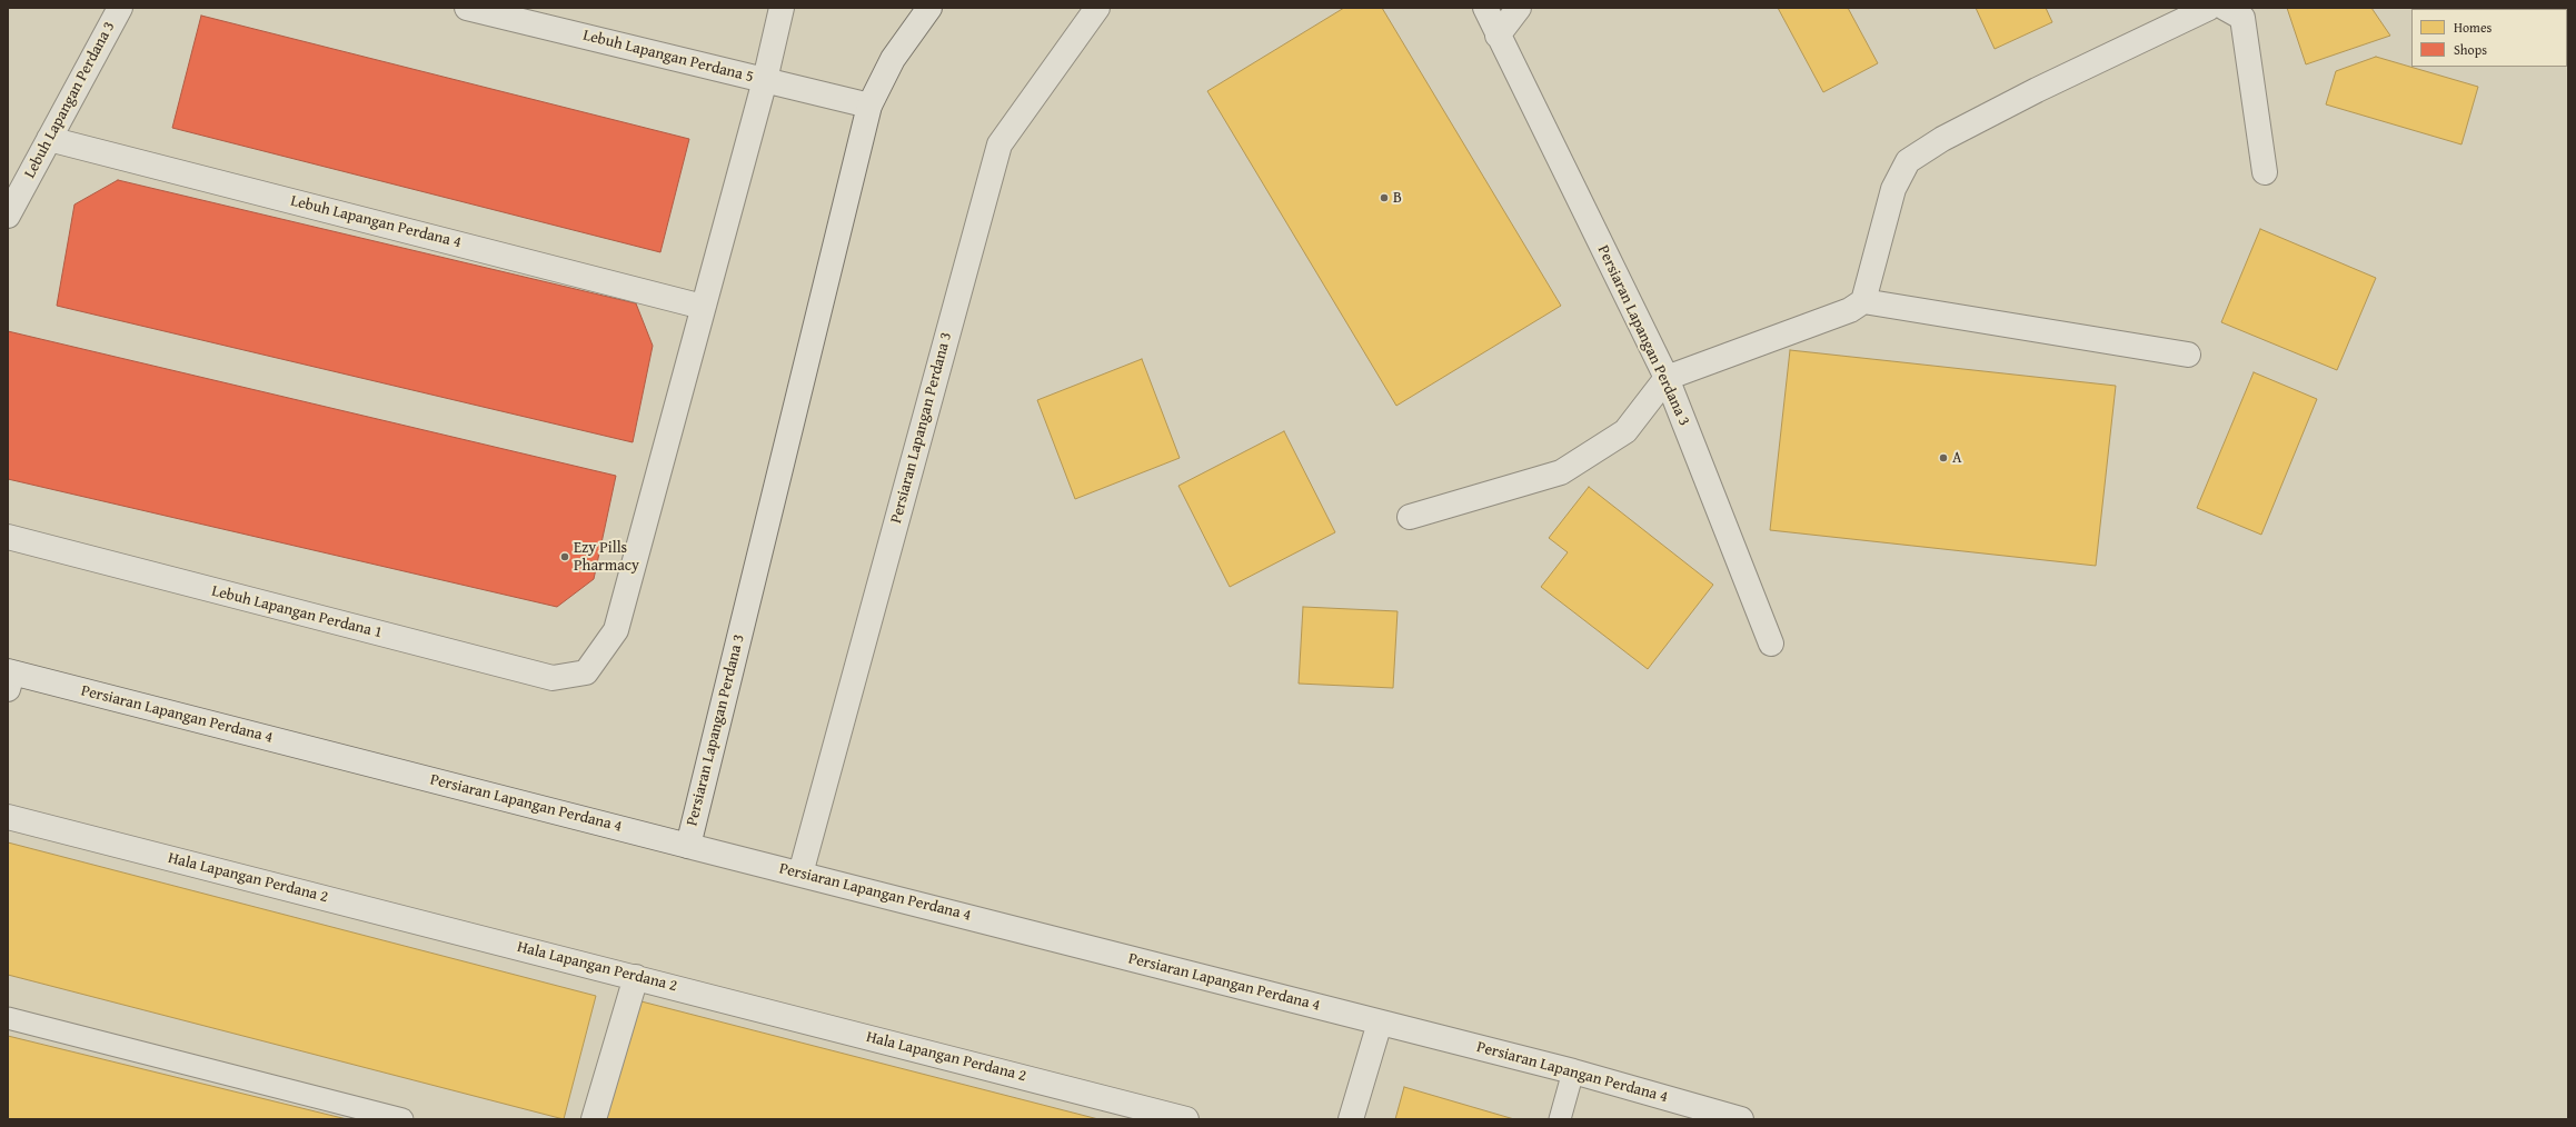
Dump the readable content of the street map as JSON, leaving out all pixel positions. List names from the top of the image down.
{
  "streets": {
    "street": [
      "Lebuh Lapangan Perdana 5",
      "Lebuh Lapangan Perdana 3",
      "Lebuh Lapangan Perdana 4",
      "Persiaran Lapangan Perdana 3",
      "Lebuh Lapangan Perdana 1",
      "Persiaran Lapangan Perdana 4",
      "Hala Lapangan Perdana 2"
    ]
  },
  "crossings": [
    ["Lebuh Lapangan Perdana 5", "Persiaran Lapangan Perdana 3"],
    ["Lebuh Lapangan Perdana 3", "Lebuh Lapangan Perdana 4"],
    ["Lebuh Lapangan Perdana 4", "Lebuh Lapangan Perdana 1"],
    ["Persiaran Lapangan Perdana 3", "Persiaran Lapangan Perdana 4"]
  ],
  "places": ["B", "A", "Ezy Pills Pharmacy"],
  "legend": ["Homes", "Shops"]
}
